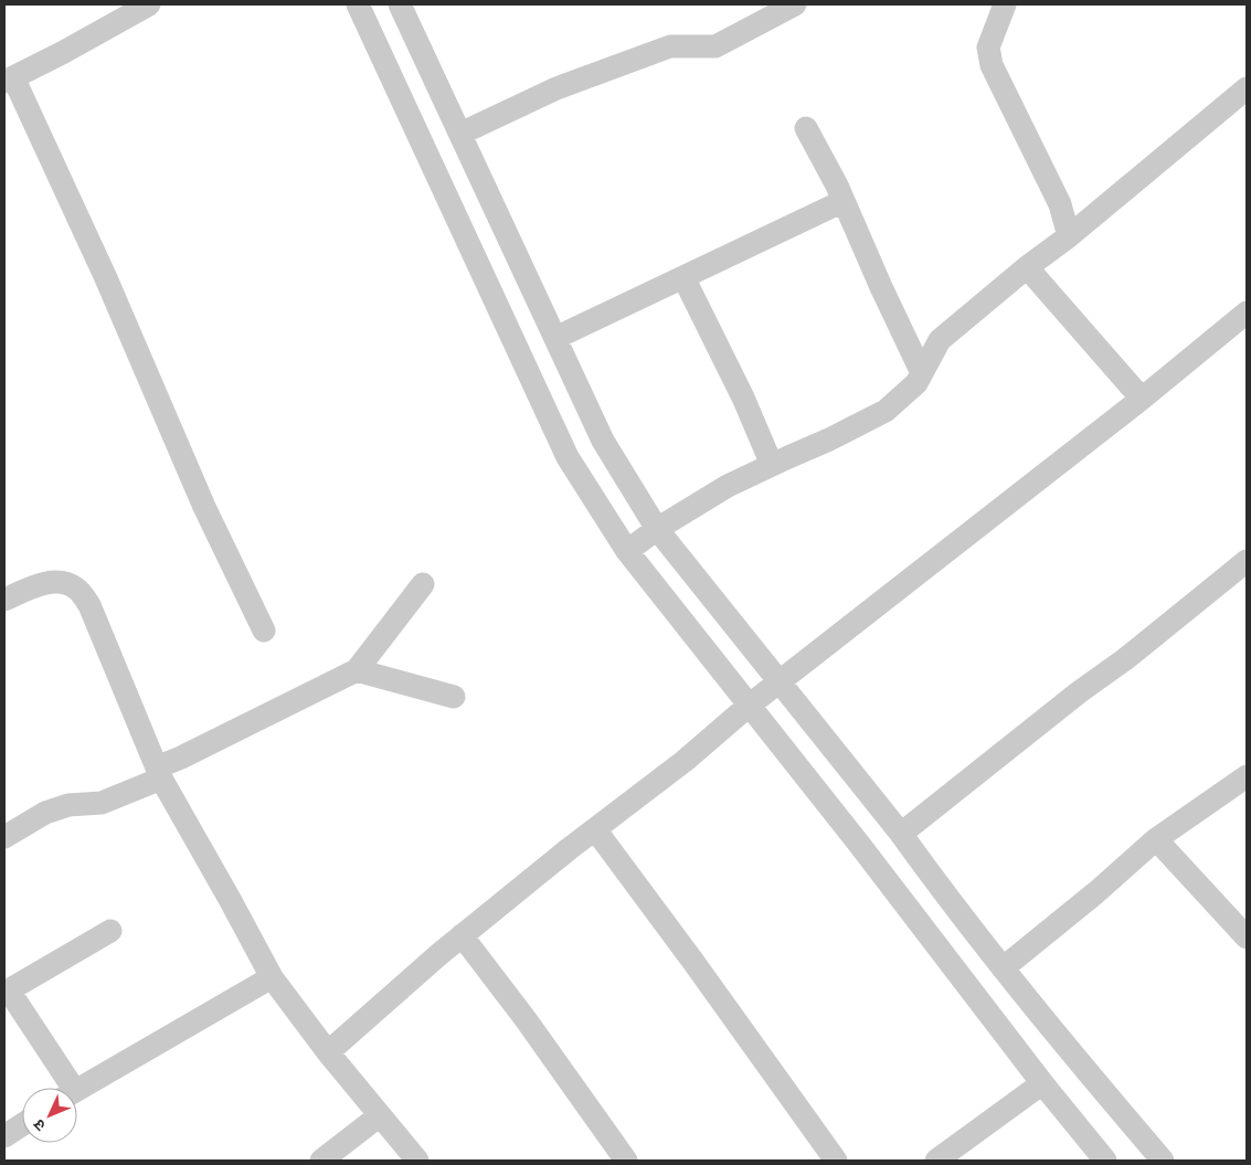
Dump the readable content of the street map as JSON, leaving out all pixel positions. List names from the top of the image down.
{
  "north": "bottom left"
}
